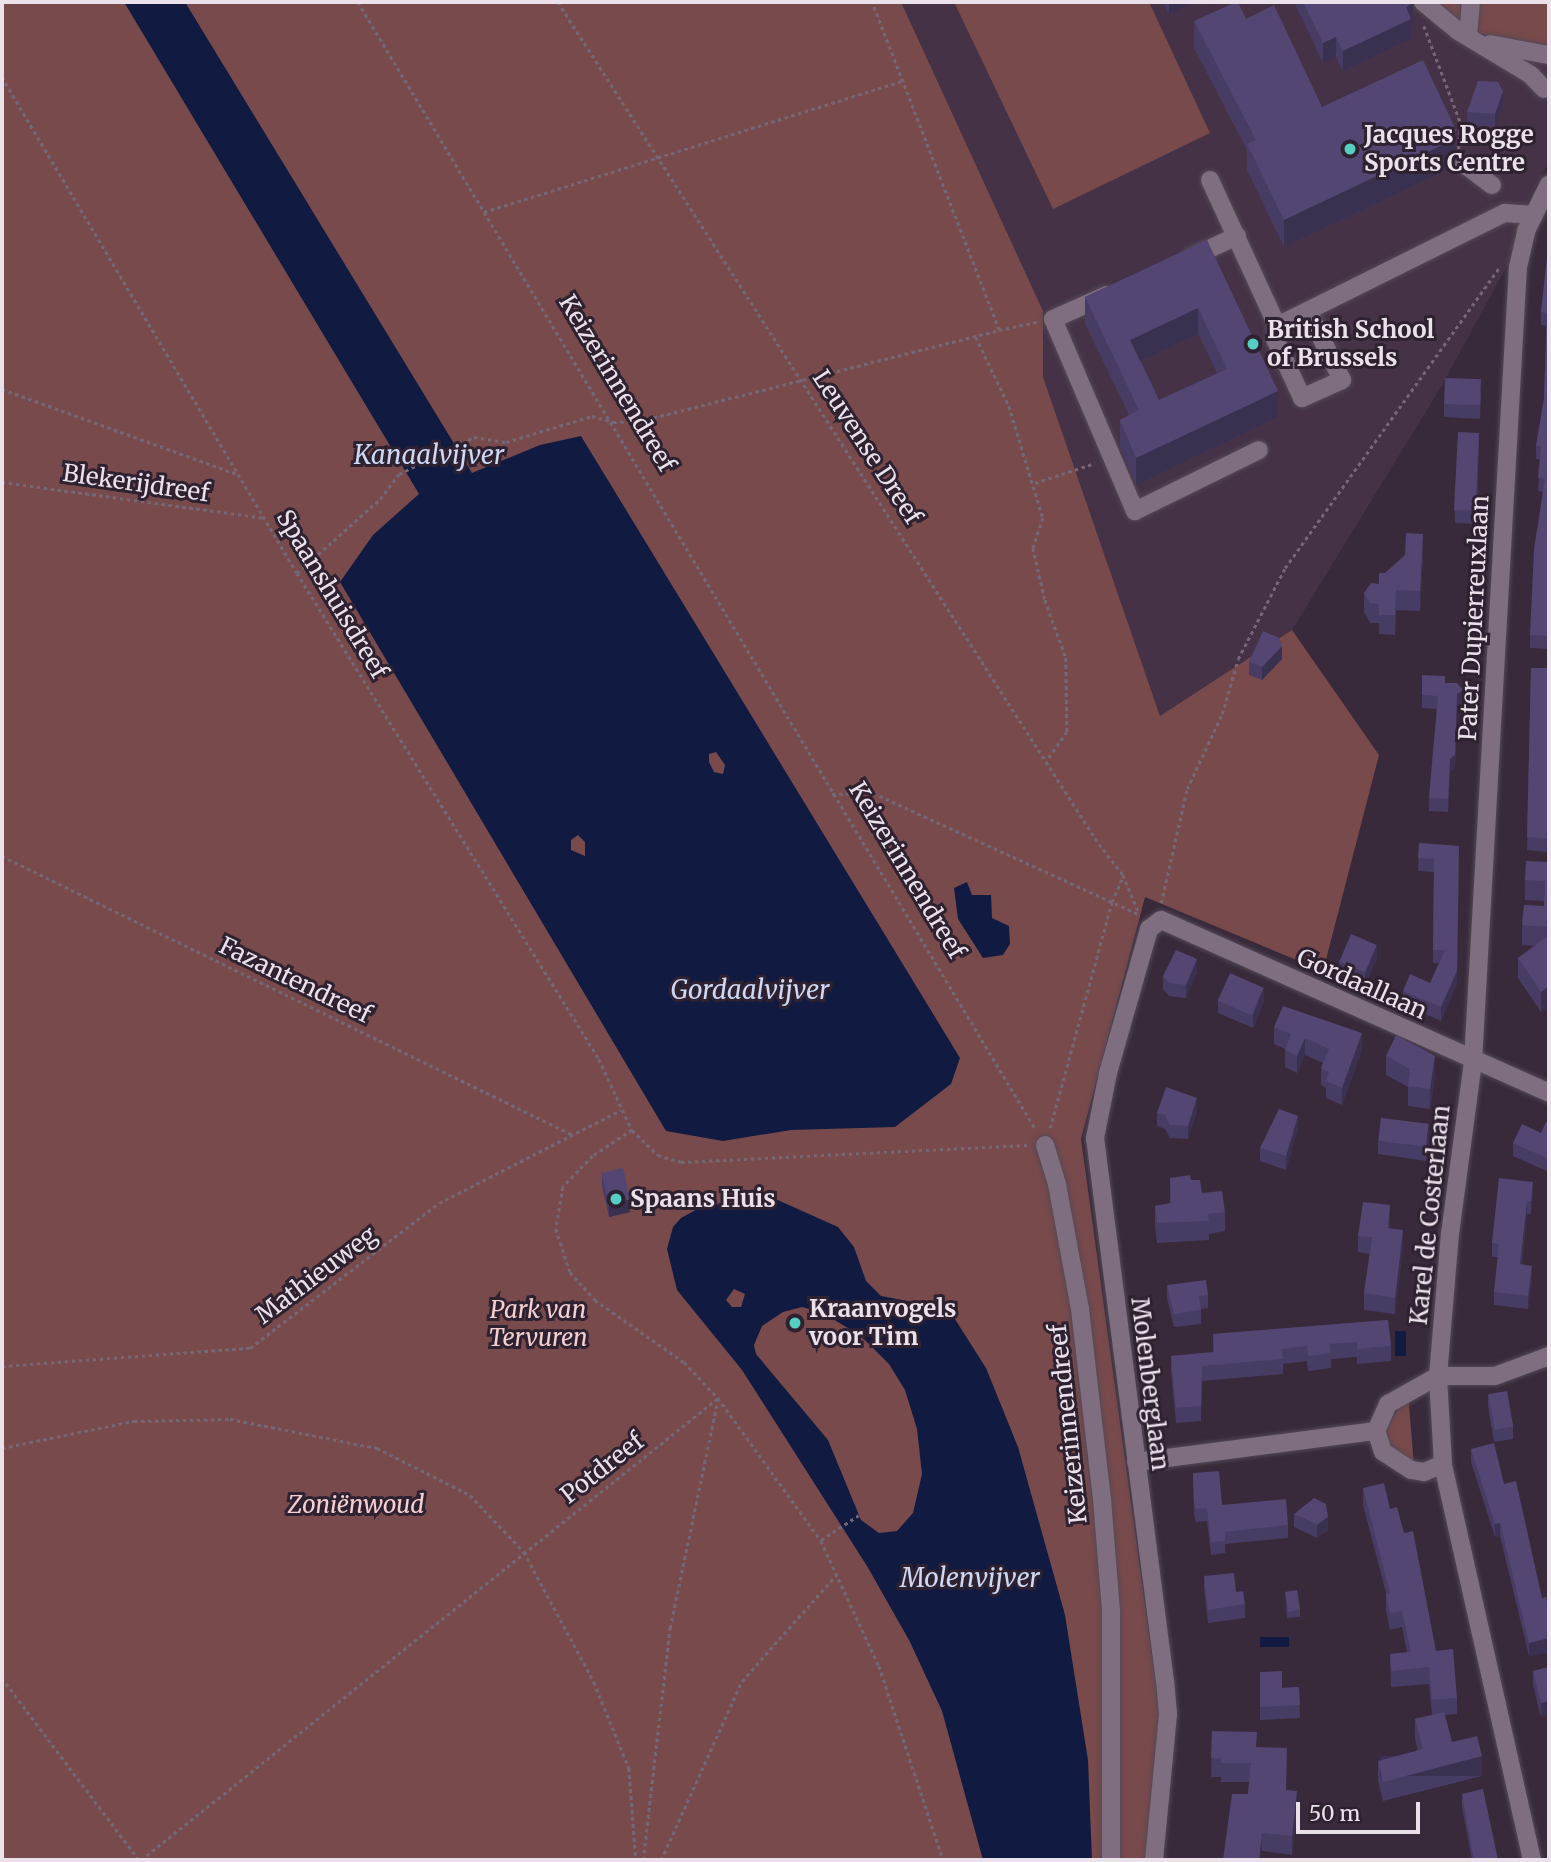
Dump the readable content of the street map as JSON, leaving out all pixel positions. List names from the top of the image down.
{
  "streets": {
    "street": [
      "Keizerinnendreef",
      "Pater Dupierreuxlaan",
      "Gordaallaan",
      "Karel de Costerlaan",
      "Molenberglaan"
    ],
    "path": [
      "Leuvense Dreef",
      "Blekerijdreef",
      "Spaanshuisdreef",
      "Fazantendreef",
      "Mathieuweg",
      "Potdreef"
    ]
  },
  "crossings": [
    ["Keizerinnendreef", "Spaanshuisdreef"],
    ["Leuvense Dreef", "Gordaallaan"],
    ["Leuvense Dreef", "Molenberglaan"],
    ["Blekerijdreef", "Spaanshuisdreef"],
    ["Spaanshuisdreef", "Mathieuweg"],
    ["Pater Dupierreuxlaan", "Gordaallaan"],
    ["Pater Dupierreuxlaan", "Karel de Costerlaan"],
    ["Fazantendreef", "Mathieuweg"],
    ["Gordaallaan", "Karel de Costerlaan"],
    ["Gordaallaan", "Molenberglaan"]
  ],
  "water": ["Kanaalvijver", "Gordaalvijver", "Molenvijver"],
  "parks": ["Park van Tervuren", "Zoniënwoud"],
  "places": [
    "Jacques Rogge Sports Centre",
    "British School of Brussels",
    "Spaans Huis",
    "Kraanvogels voor Tim"
  ],
  "scale_bar": "50 m"
}
